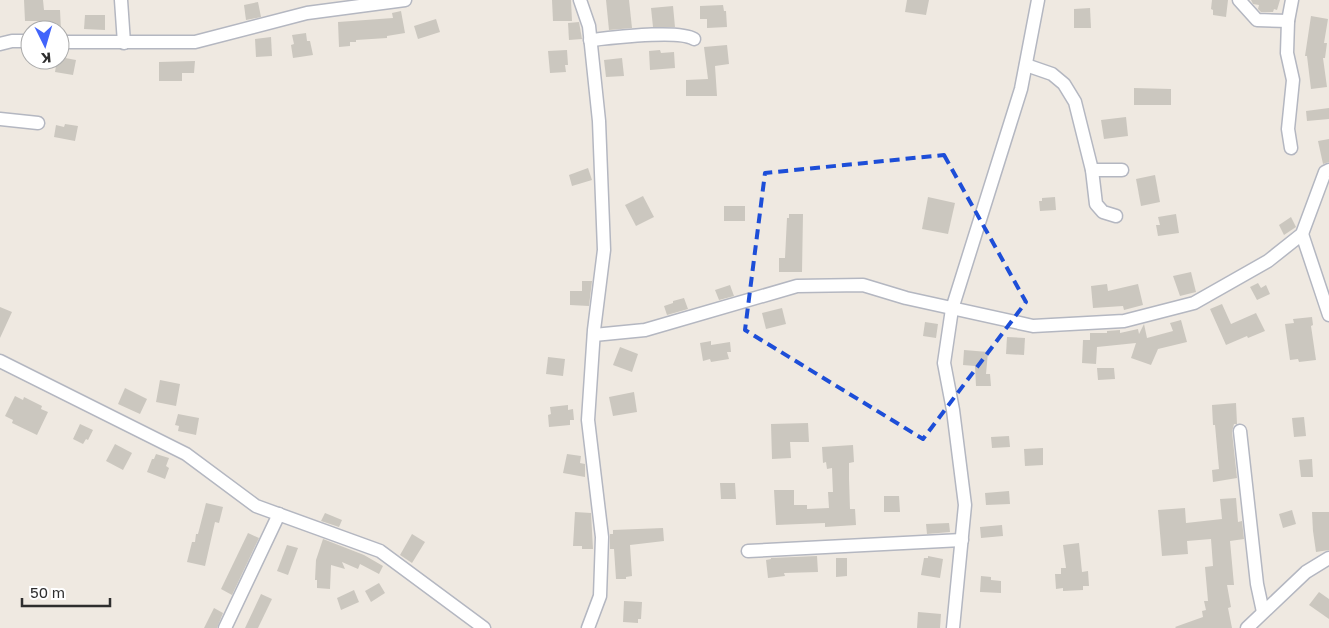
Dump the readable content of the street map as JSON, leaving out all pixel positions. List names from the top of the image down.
{
  "scale_bar": "50 m",
  "north": "bottom"
}
